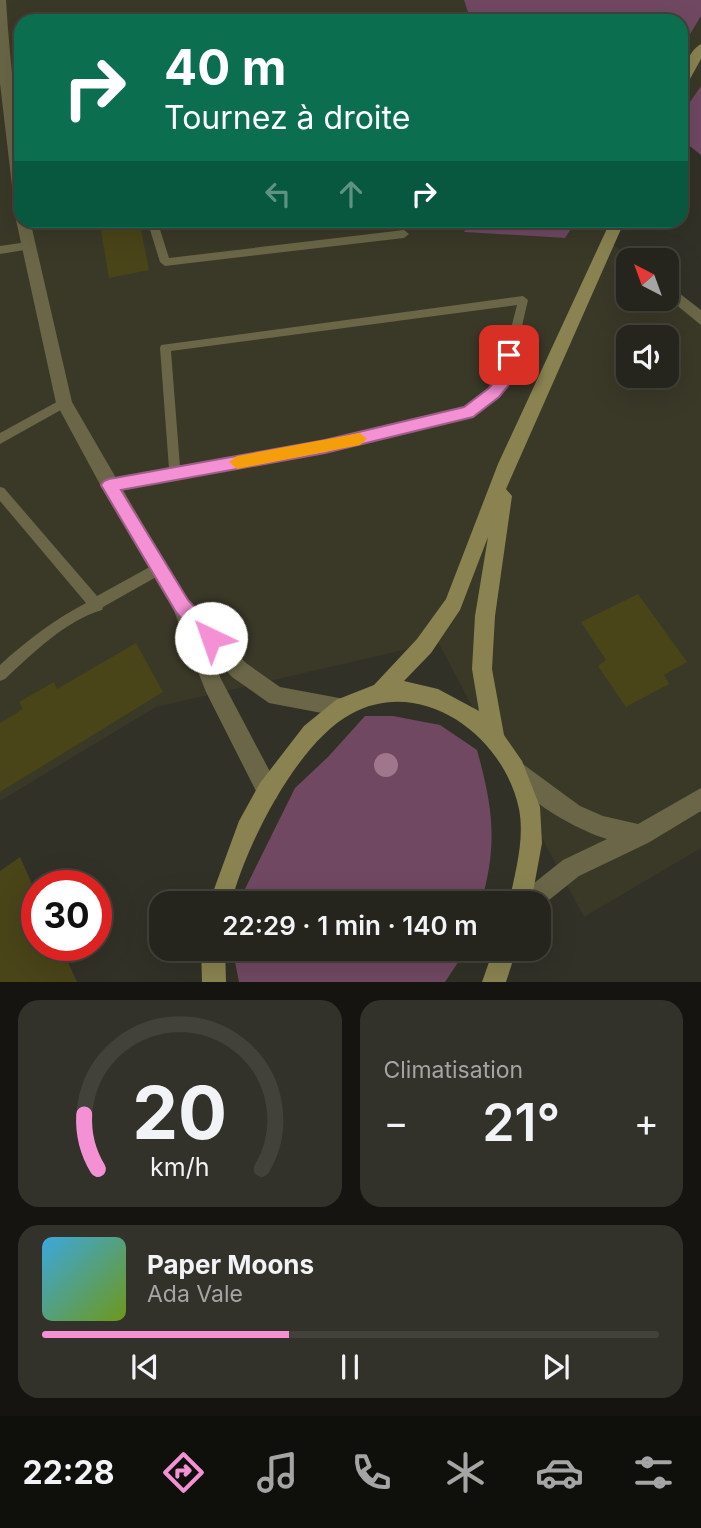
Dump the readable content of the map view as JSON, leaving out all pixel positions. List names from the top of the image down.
{
  "north": "top left",
  "page": {
    "turn": ["40 m", "Tournez à droite"],
    "limit": "30",
    "trip": "22:29 · 1 min · 140 m",
    "tile": "Climatisation",
    "heat": ["−", "21°", "+"],
    "song": ["Paper Moons", "Ada Vale"],
    "tabs": "22:28",
    "gauge": ["20", "km/h"]
  }
}
